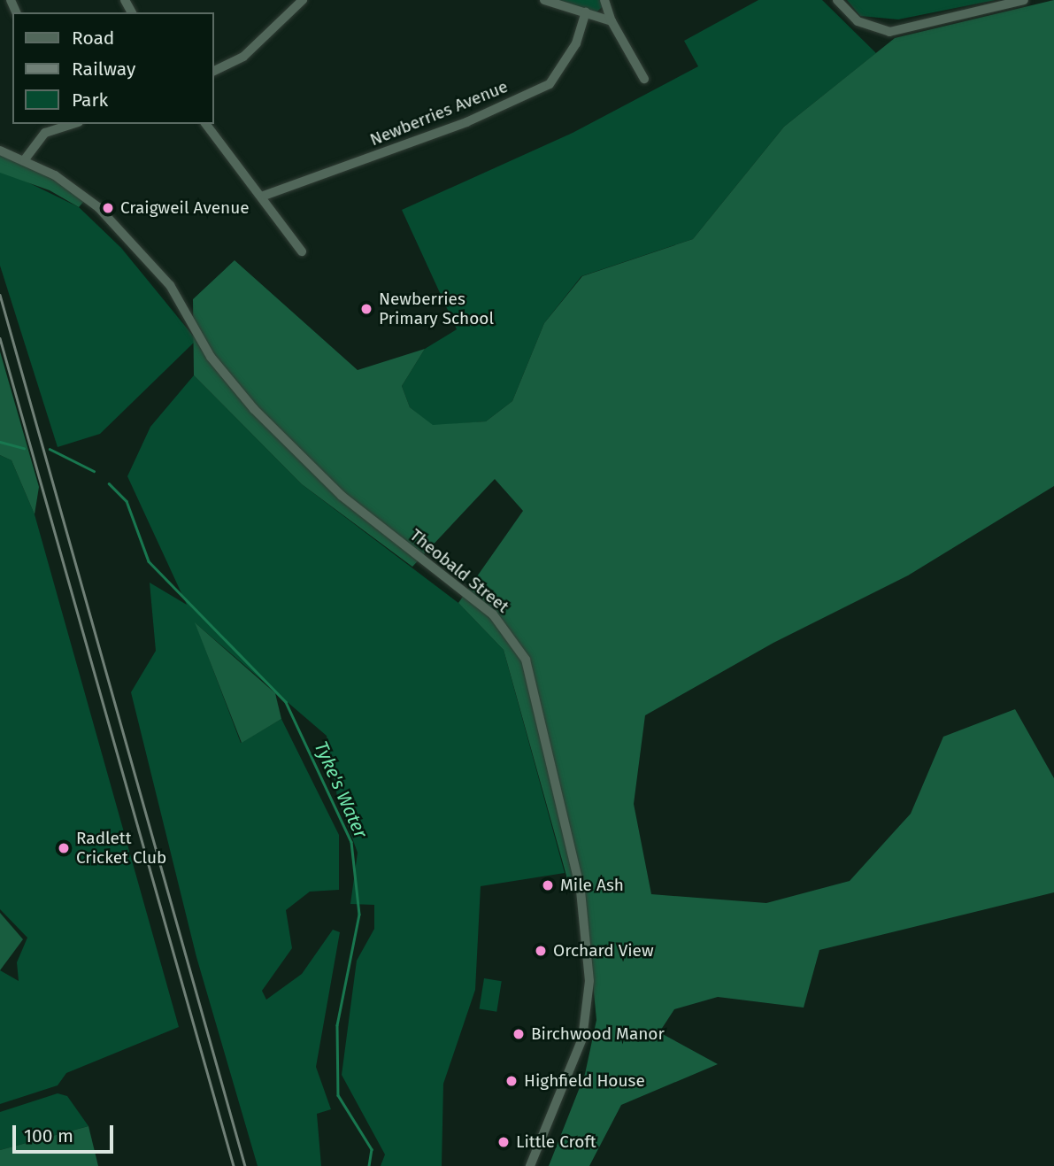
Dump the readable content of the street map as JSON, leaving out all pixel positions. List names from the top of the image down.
{
  "streets": {
    "street": ["Newberries Avenue", "Theobald Street"]
  },
  "water": ["Tyke's Water"],
  "places": [
    "Craigweil Avenue",
    "Newberries Primary School",
    "Radlett Cricket Club",
    "Mile Ash",
    "Orchard View",
    "Birchwood Manor",
    "Highfield House",
    "Little Croft"
  ],
  "legend": ["Road", "Railway", "Park"],
  "scale_bar": "100 m"
}
